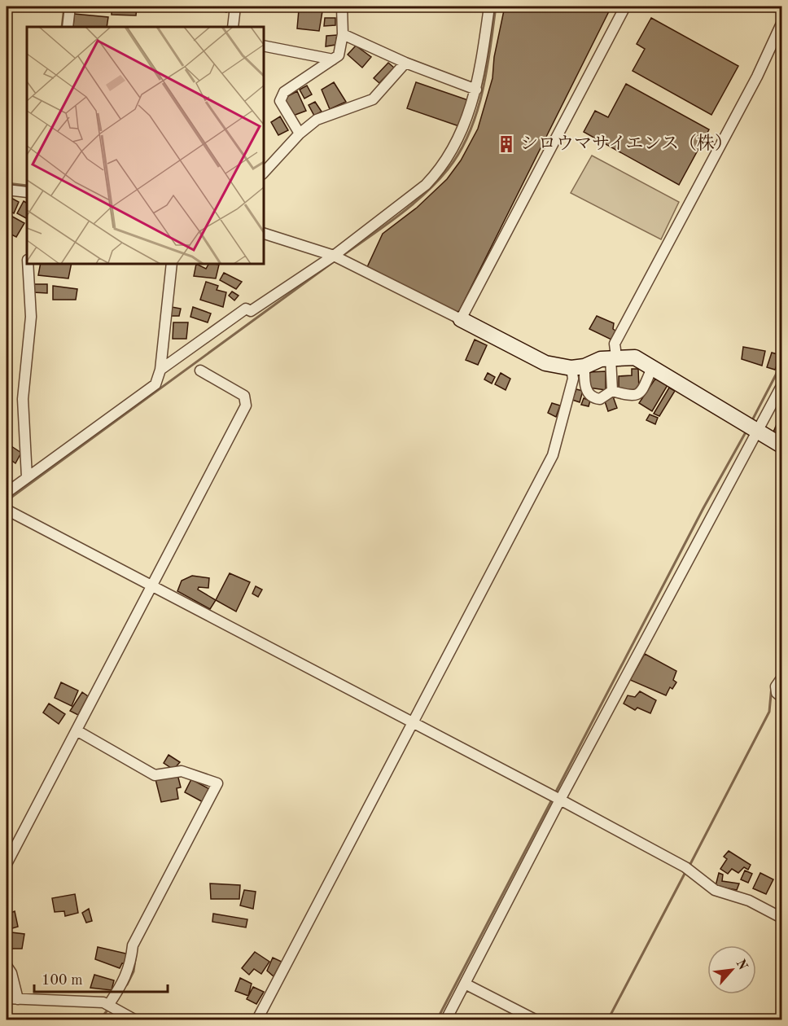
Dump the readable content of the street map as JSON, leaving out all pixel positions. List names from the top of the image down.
{
  "places": {
    "building": ["シロウマサイエンス（株）"]
  },
  "scale_bar": "100 m",
  "north": "top right"
}
